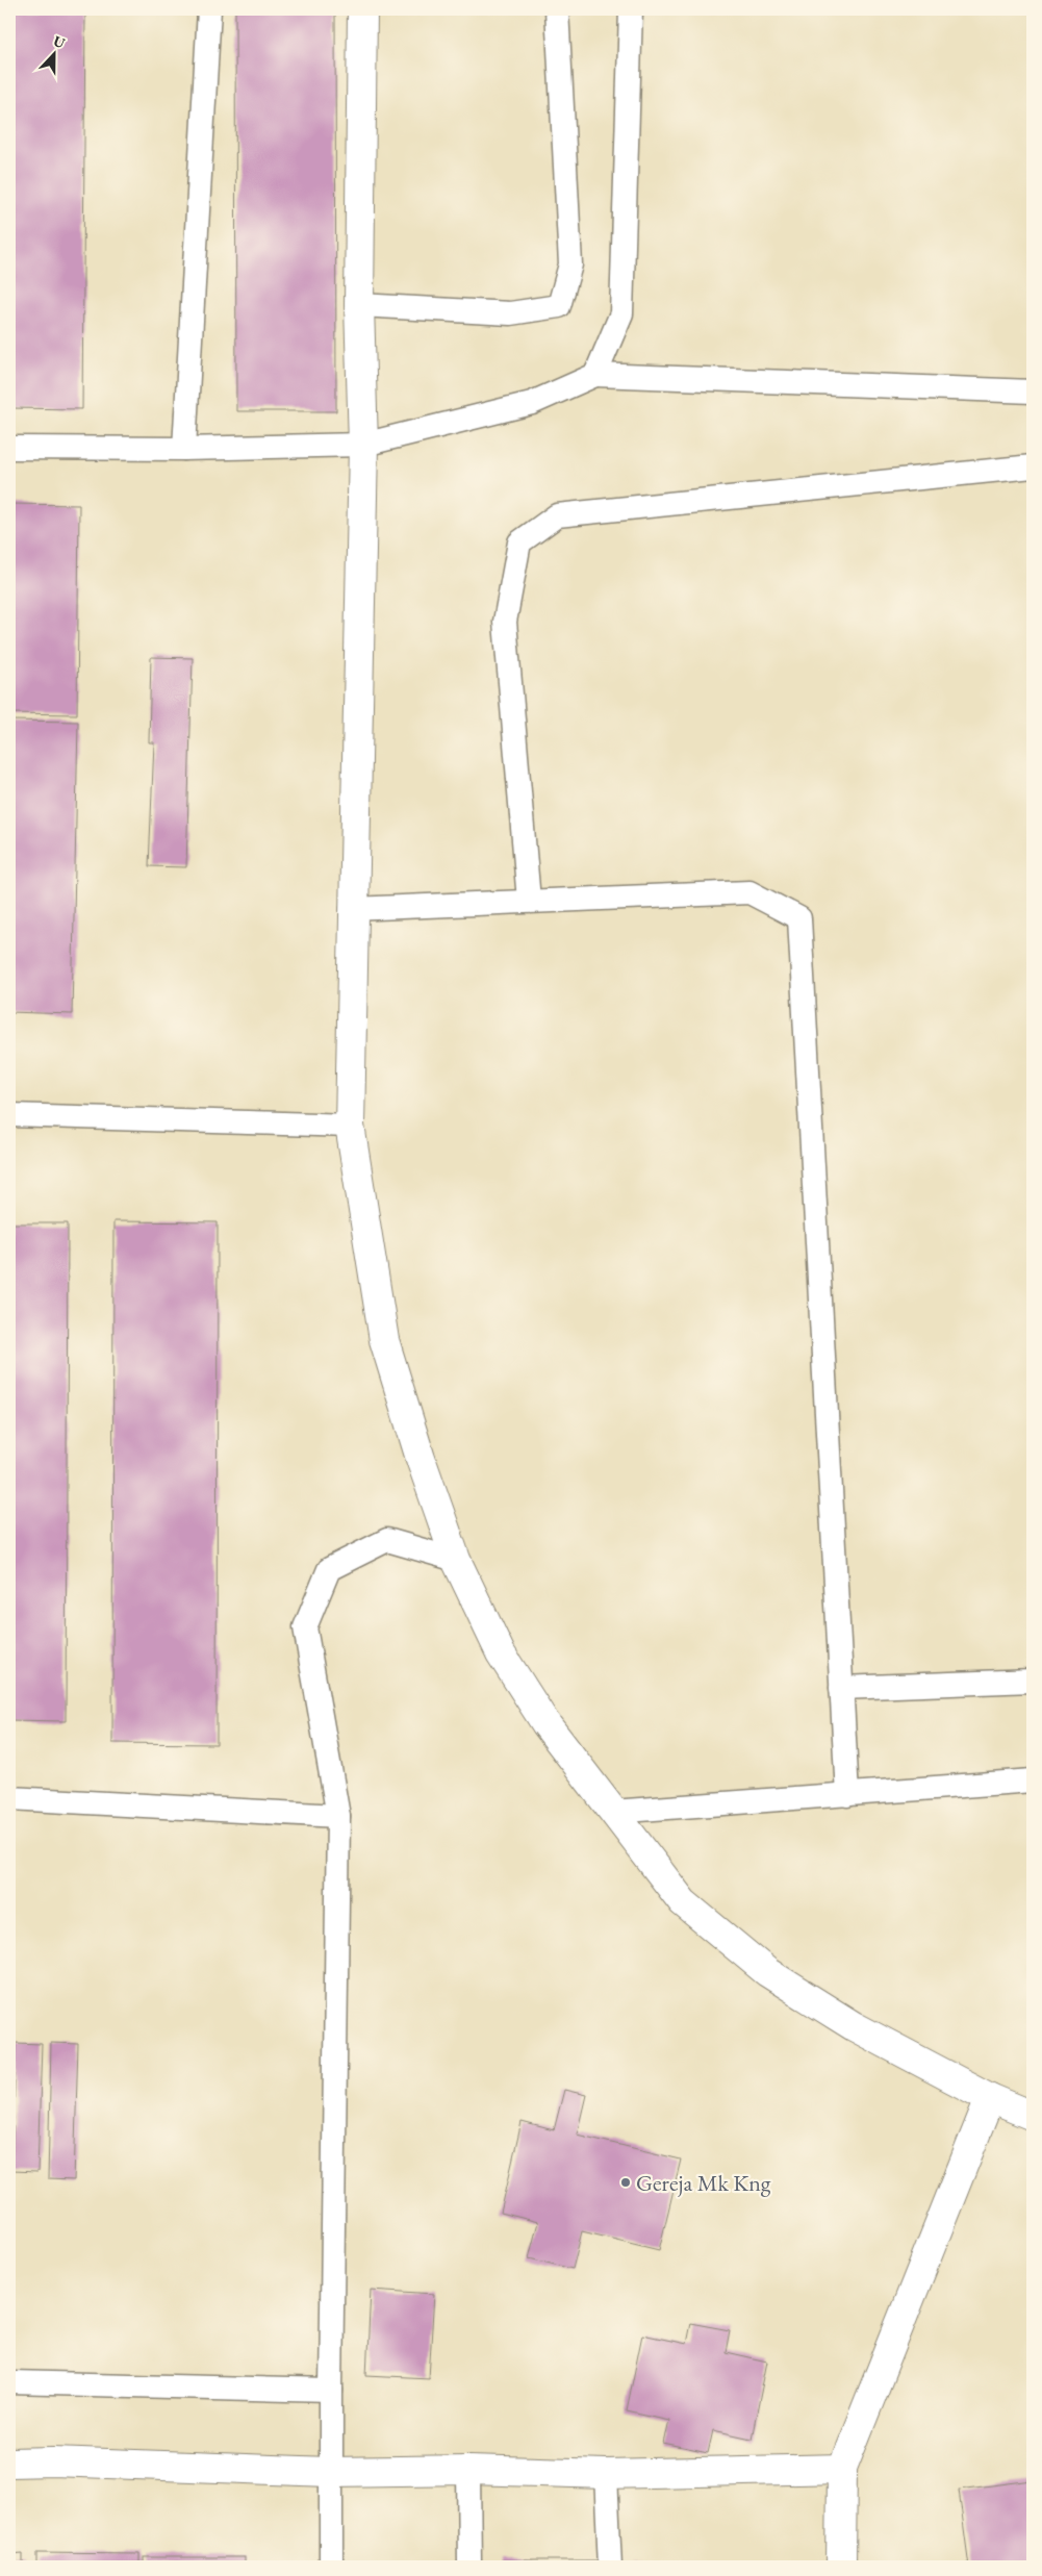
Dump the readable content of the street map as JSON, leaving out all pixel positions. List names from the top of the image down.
{
  "places": ["Gereja Mk Kng"],
  "north": "top"
}
